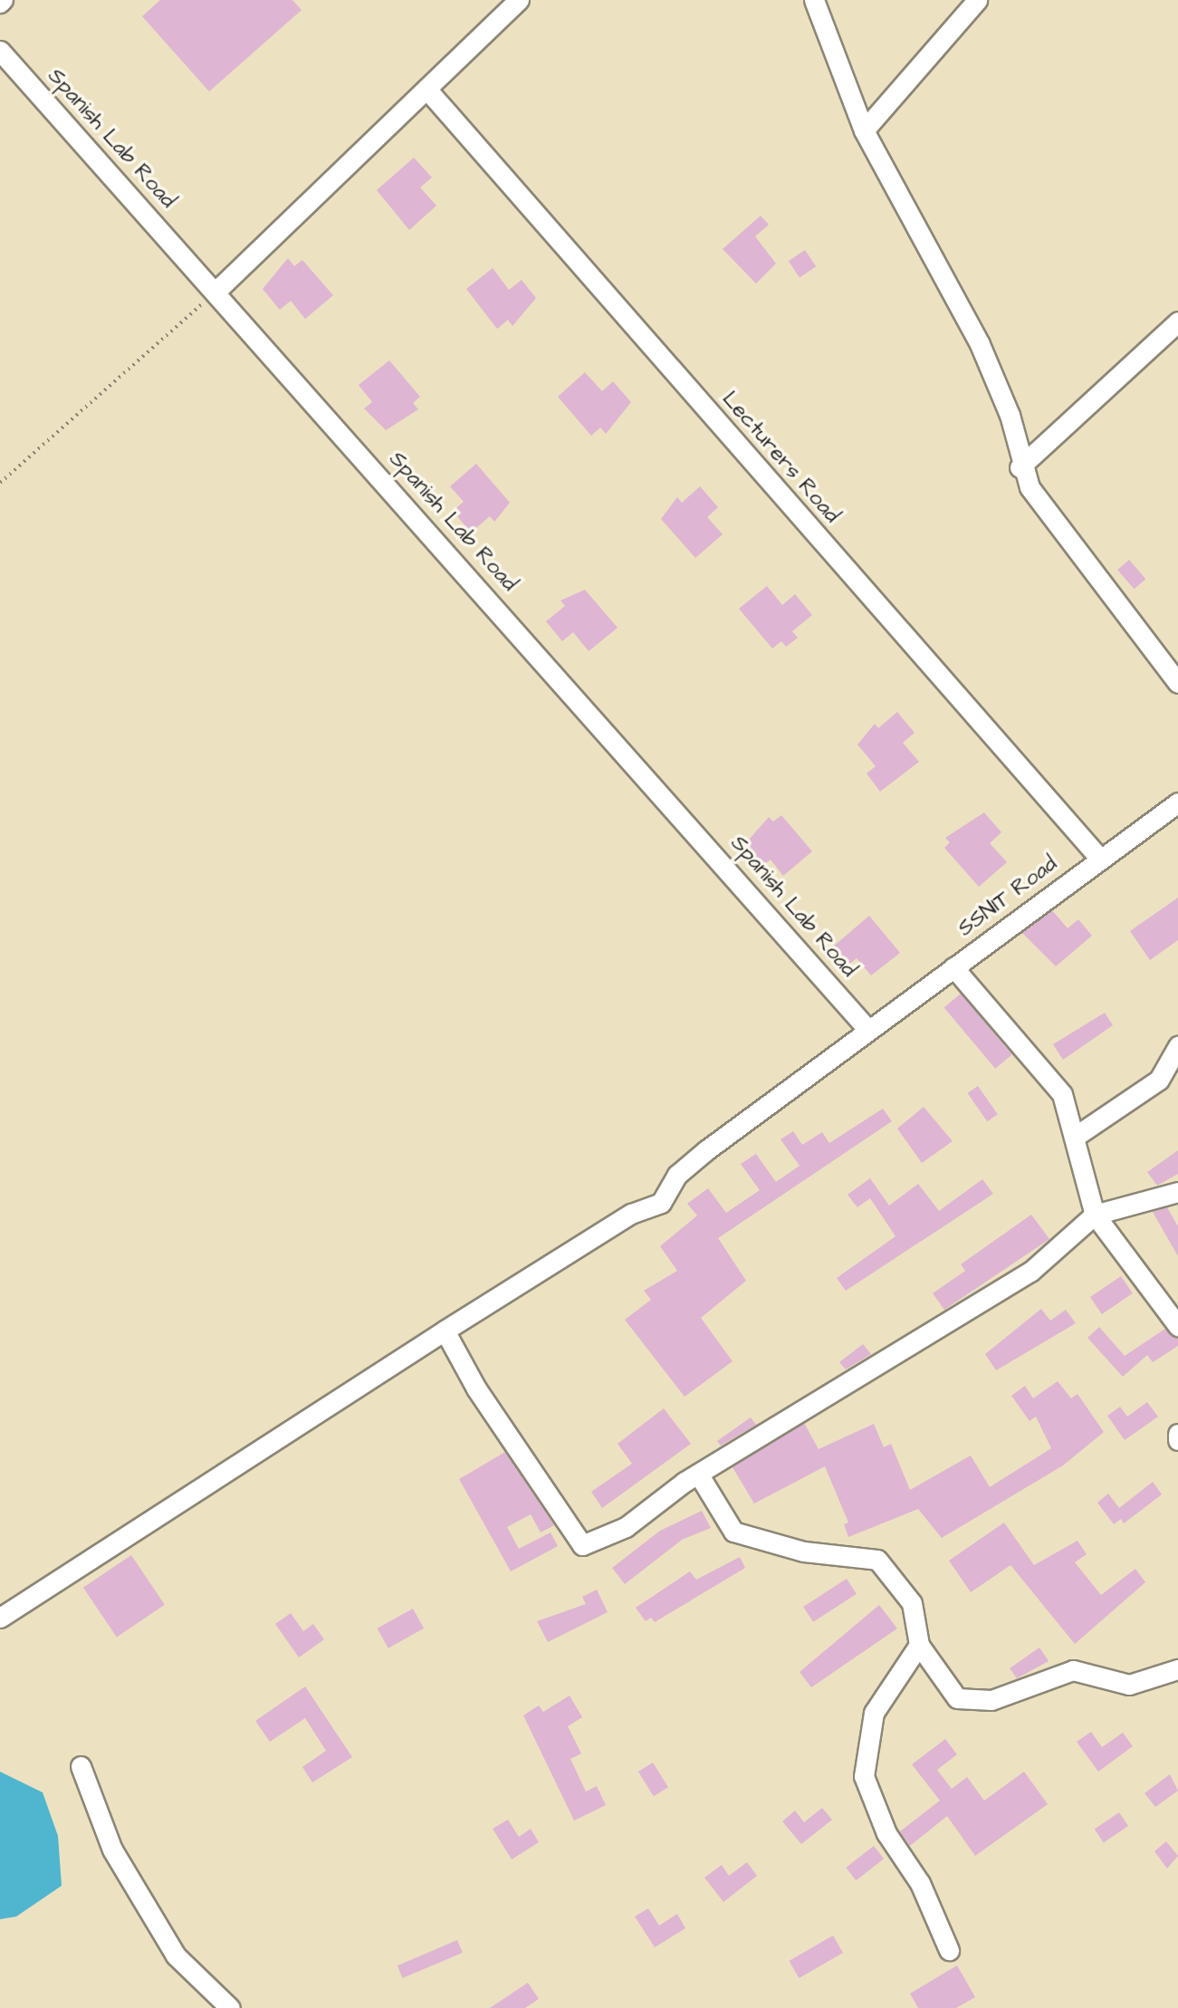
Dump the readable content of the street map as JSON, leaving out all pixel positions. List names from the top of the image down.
{
  "streets": {
    "street": ["Spanish Lab Road", "Lecturers Road", "SSNIT Road"]
  },
  "crossings": [
    ["Spanish Lab Road", "SSNIT Road"],
    ["Lecturers Road", "SSNIT Road"]
  ]
}
